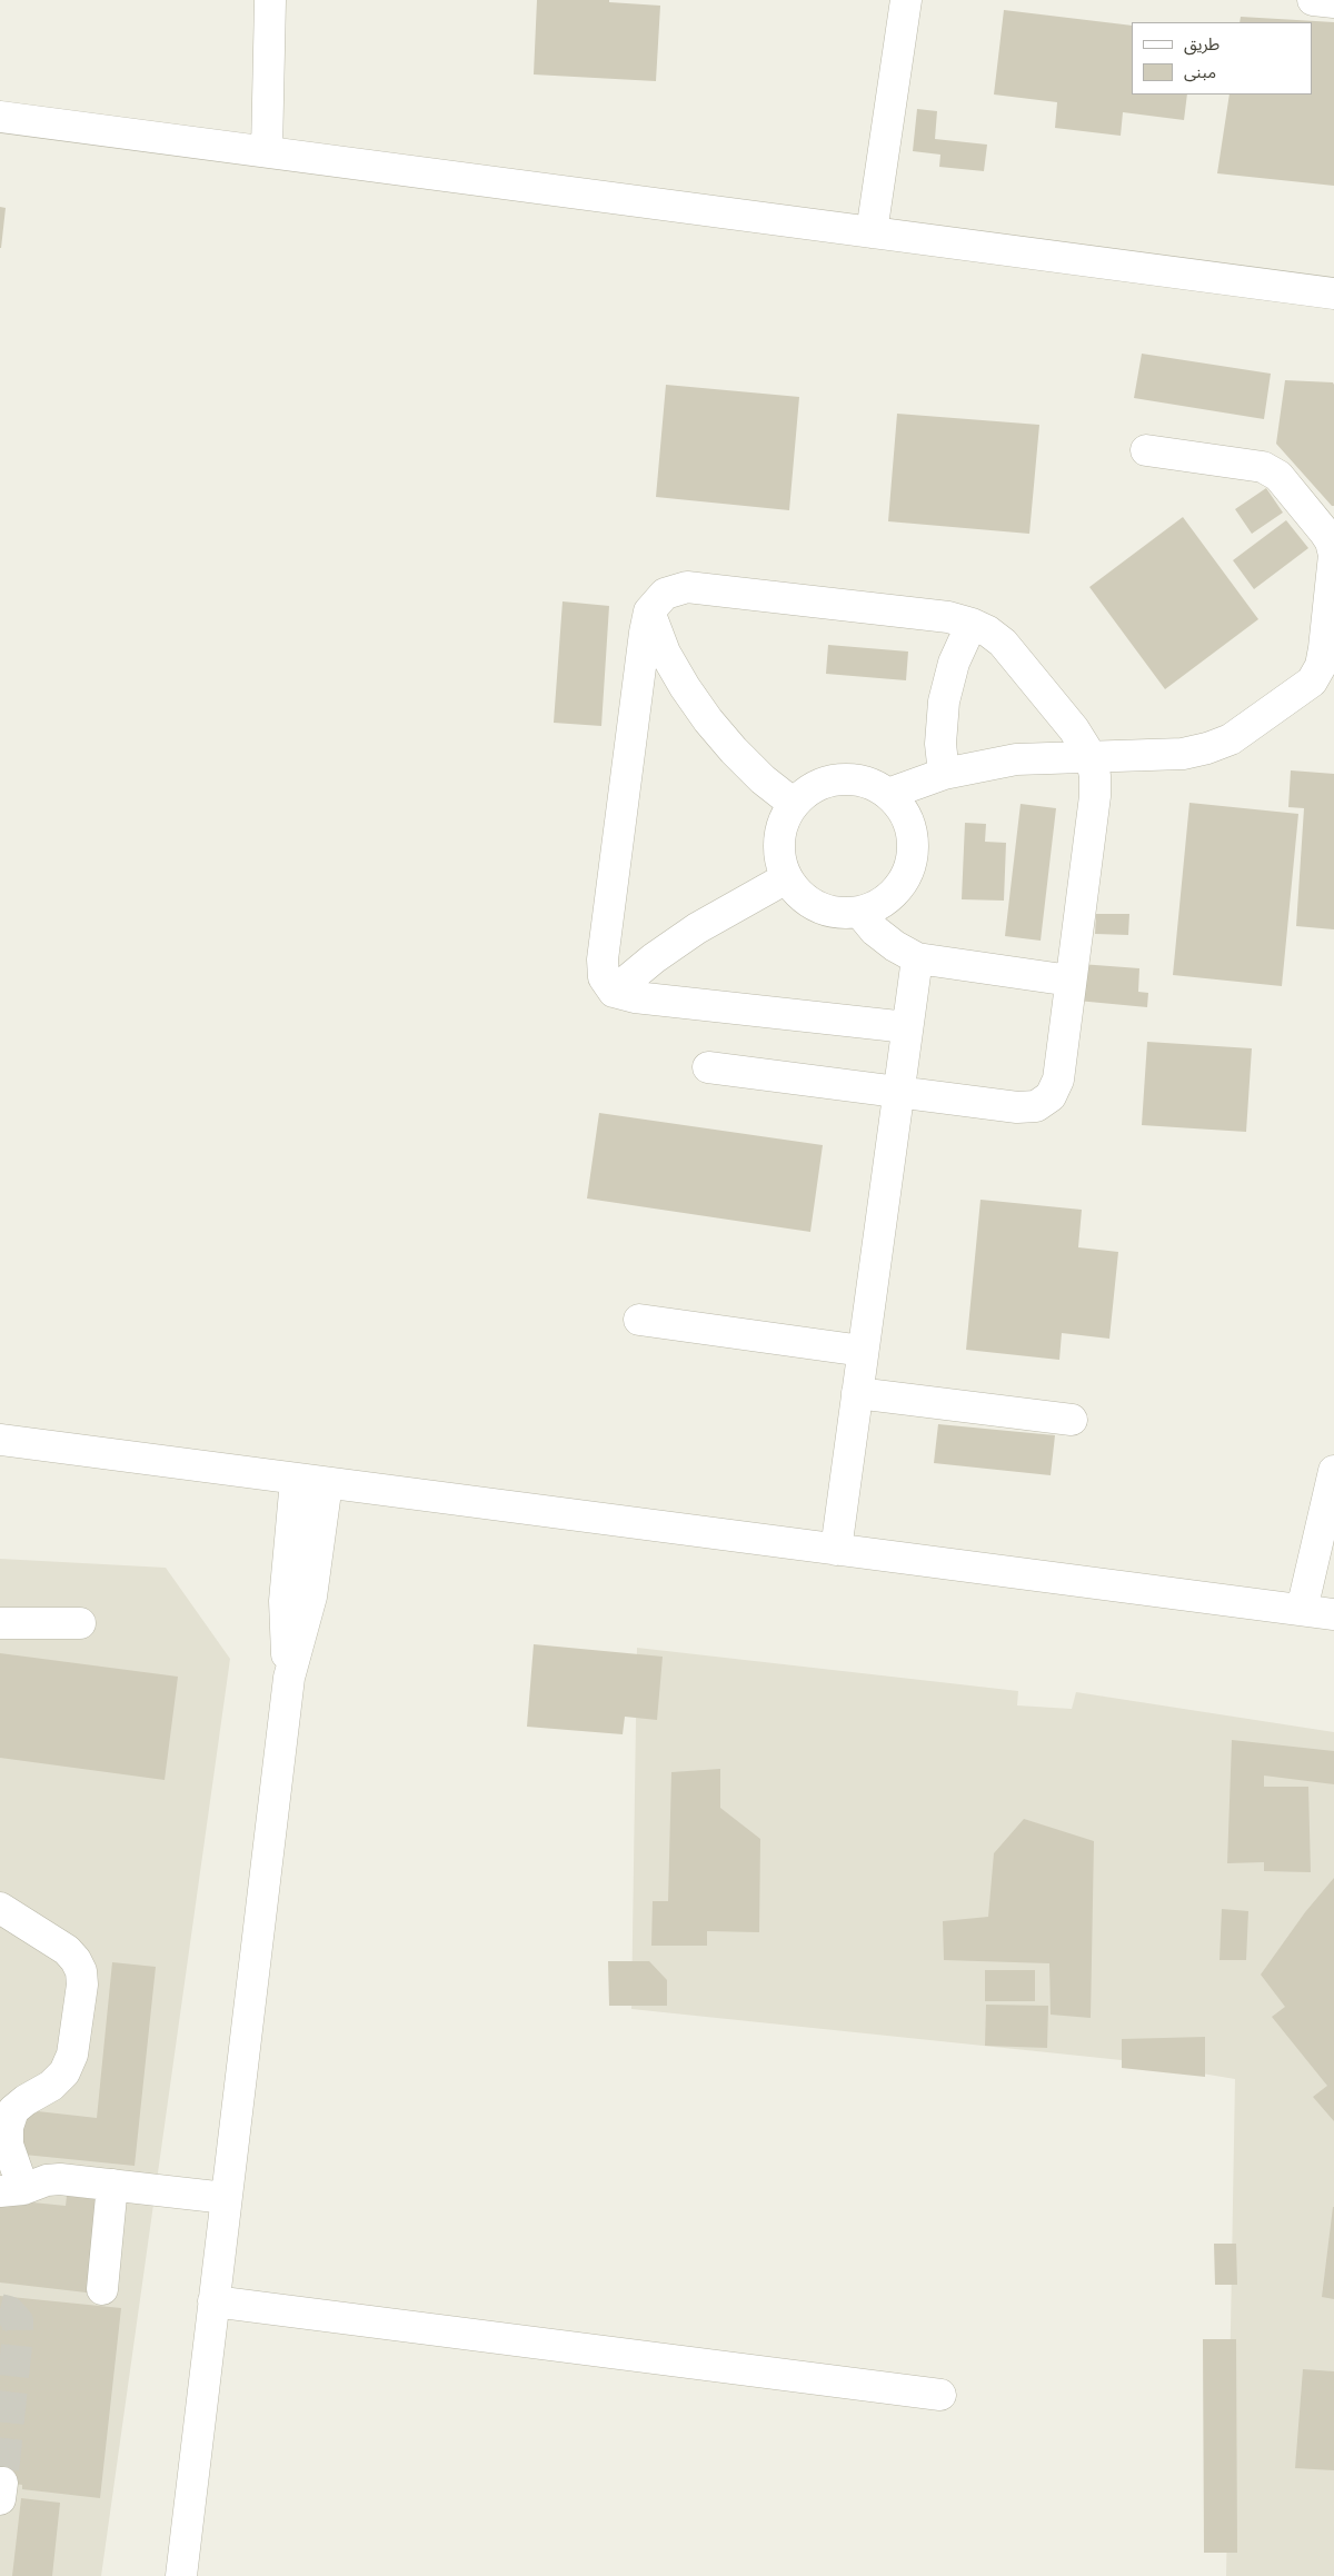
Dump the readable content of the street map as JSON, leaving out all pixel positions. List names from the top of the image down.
{
  "legend": ["طريق", "مبنى"]
}
